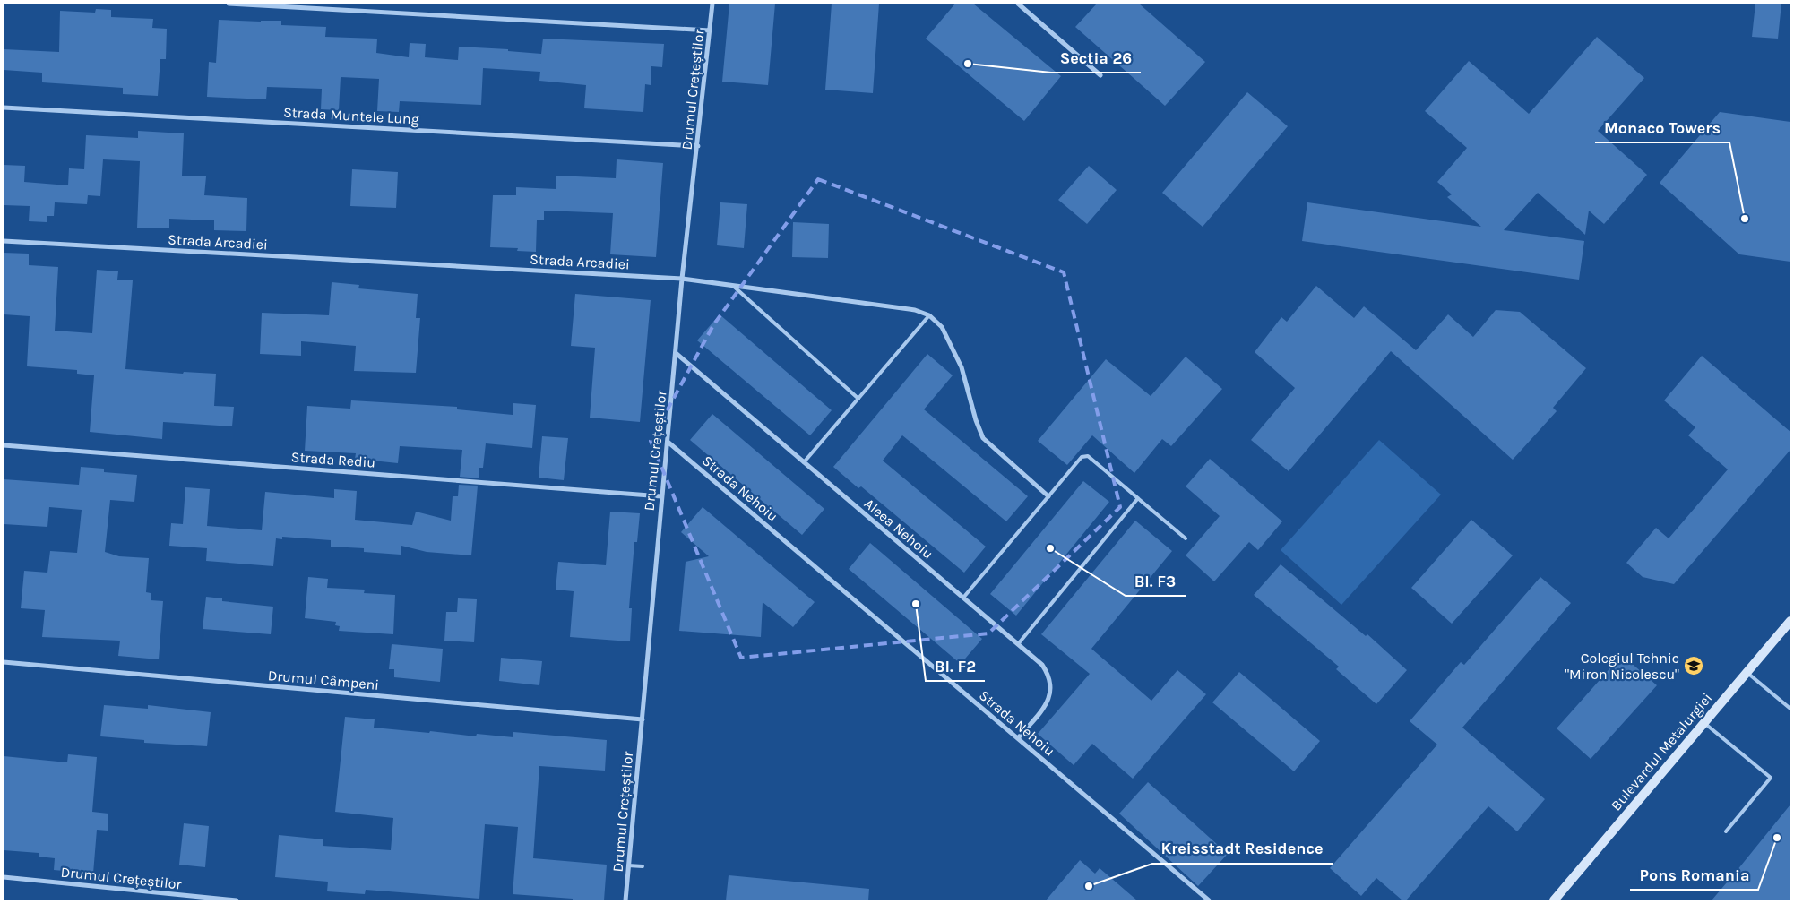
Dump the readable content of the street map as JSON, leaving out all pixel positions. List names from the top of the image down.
{
  "streets": {
    "main road": ["Bulevardul Metalurgiei"],
    "street": [
      "Drumul Crețeștilor",
      "Strada Muntele Lung",
      "Strada Arcadiei",
      "Strada Rediu",
      "Strada Nehoiu",
      "Aleea Nehoiu",
      "Drumul Câmpeni"
    ]
  },
  "crossings": [
    ["Drumul Crețeștilor", "Strada Muntele Lung"],
    ["Drumul Crețeștilor", "Strada Arcadiei"],
    ["Drumul Crețeștilor", "Strada Rediu"],
    ["Drumul Crețeștilor", "Strada Nehoiu"],
    ["Drumul Crețeștilor", "Aleea Nehoiu"],
    ["Drumul Crețeștilor", "Drumul Câmpeni"],
    ["Strada Nehoiu", "Aleea Nehoiu"]
  ],
  "places": {
    "other": [
      "Sectia 26",
      "Monaco Towers",
      "Bl. F3",
      "Bl. F2",
      "Pons Romania",
      "Kreisstadt Residence"
    ],
    "school or university": ["Colegiul Tehnic \"Miron Nicolescu\""]
  }
}
